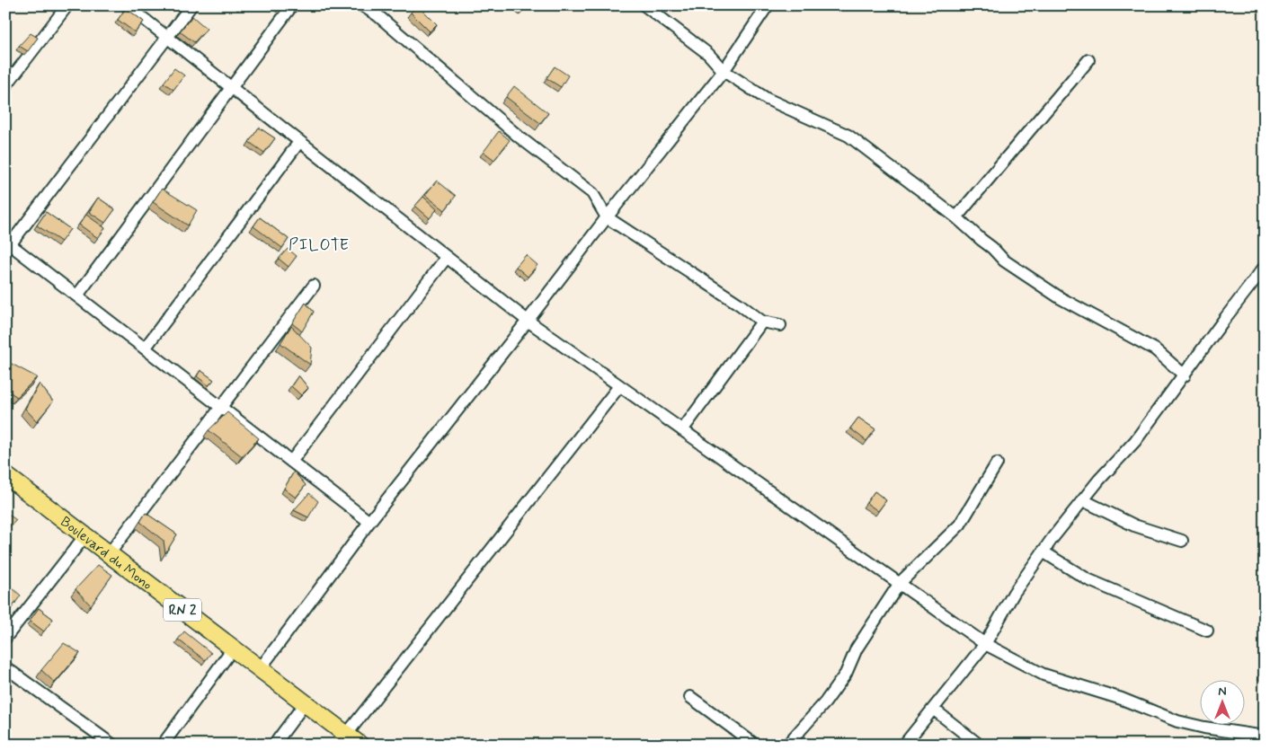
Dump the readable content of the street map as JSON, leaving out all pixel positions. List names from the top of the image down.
{
  "streets": {
    "main road": ["Boulevard du Mono", "RN 2"]
  },
  "districts": ["PILOTE"],
  "north": "top"
}
